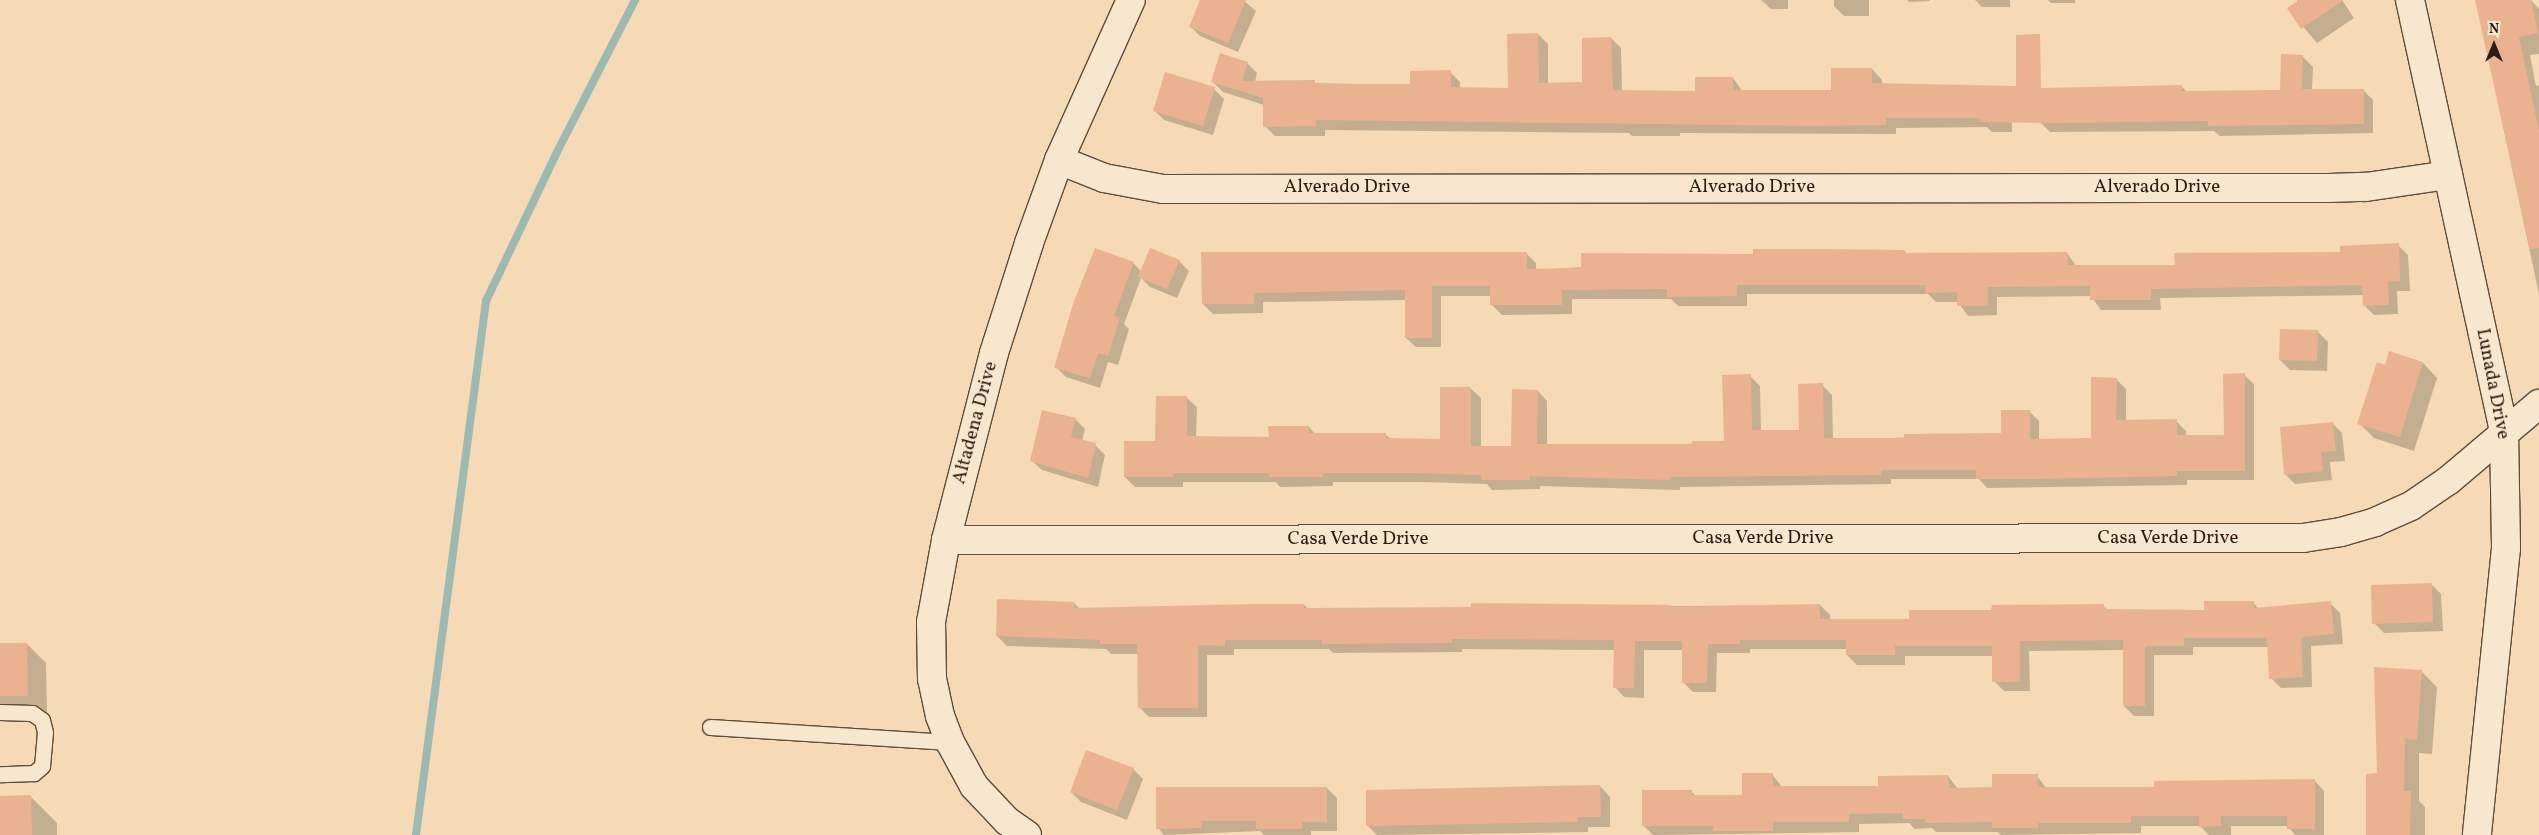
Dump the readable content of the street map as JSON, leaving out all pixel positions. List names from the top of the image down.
{
  "streets": {
    "street": [
      "Alverado Drive",
      "Lunada Drive",
      "Altadena Drive",
      "Casa Verde Drive"
    ]
  },
  "crossings": [
    ["Alverado Drive", "Lunada Drive"],
    ["Alverado Drive", "Altadena Drive"],
    ["Lunada Drive", "Casa Verde Drive"],
    ["Altadena Drive", "Casa Verde Drive"]
  ],
  "north": "top"
}
